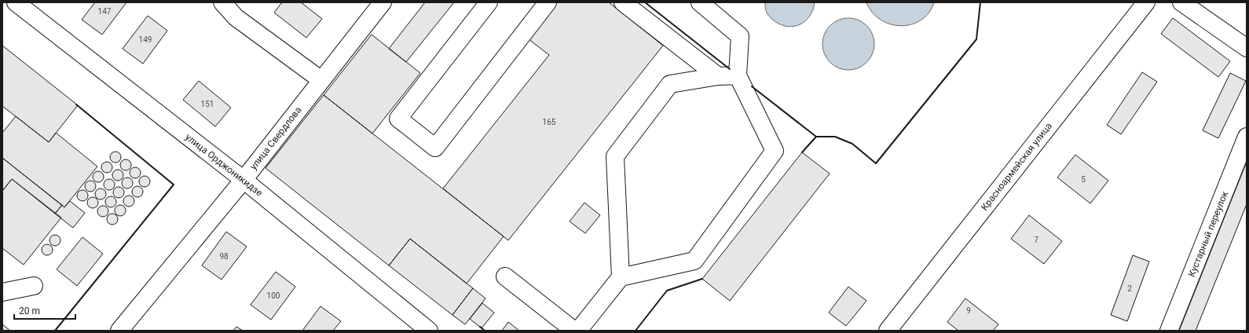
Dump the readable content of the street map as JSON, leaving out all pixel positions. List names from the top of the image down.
{
  "streets": {
    "street": [
      "улица Свердлова",
      "улица Орджоникидзе",
      "Красноармейская улица",
      "Кустарный переулок"
    ]
  },
  "crossings": [
    ["улица Свердлова", "улица Орджоникидзе"]
  ],
  "house_numbers": [
    "147",
    "149",
    "151",
    "165",
    "5",
    "7",
    "98",
    "2",
    "100",
    "9"
  ],
  "scale_bar": "20 m"
}
